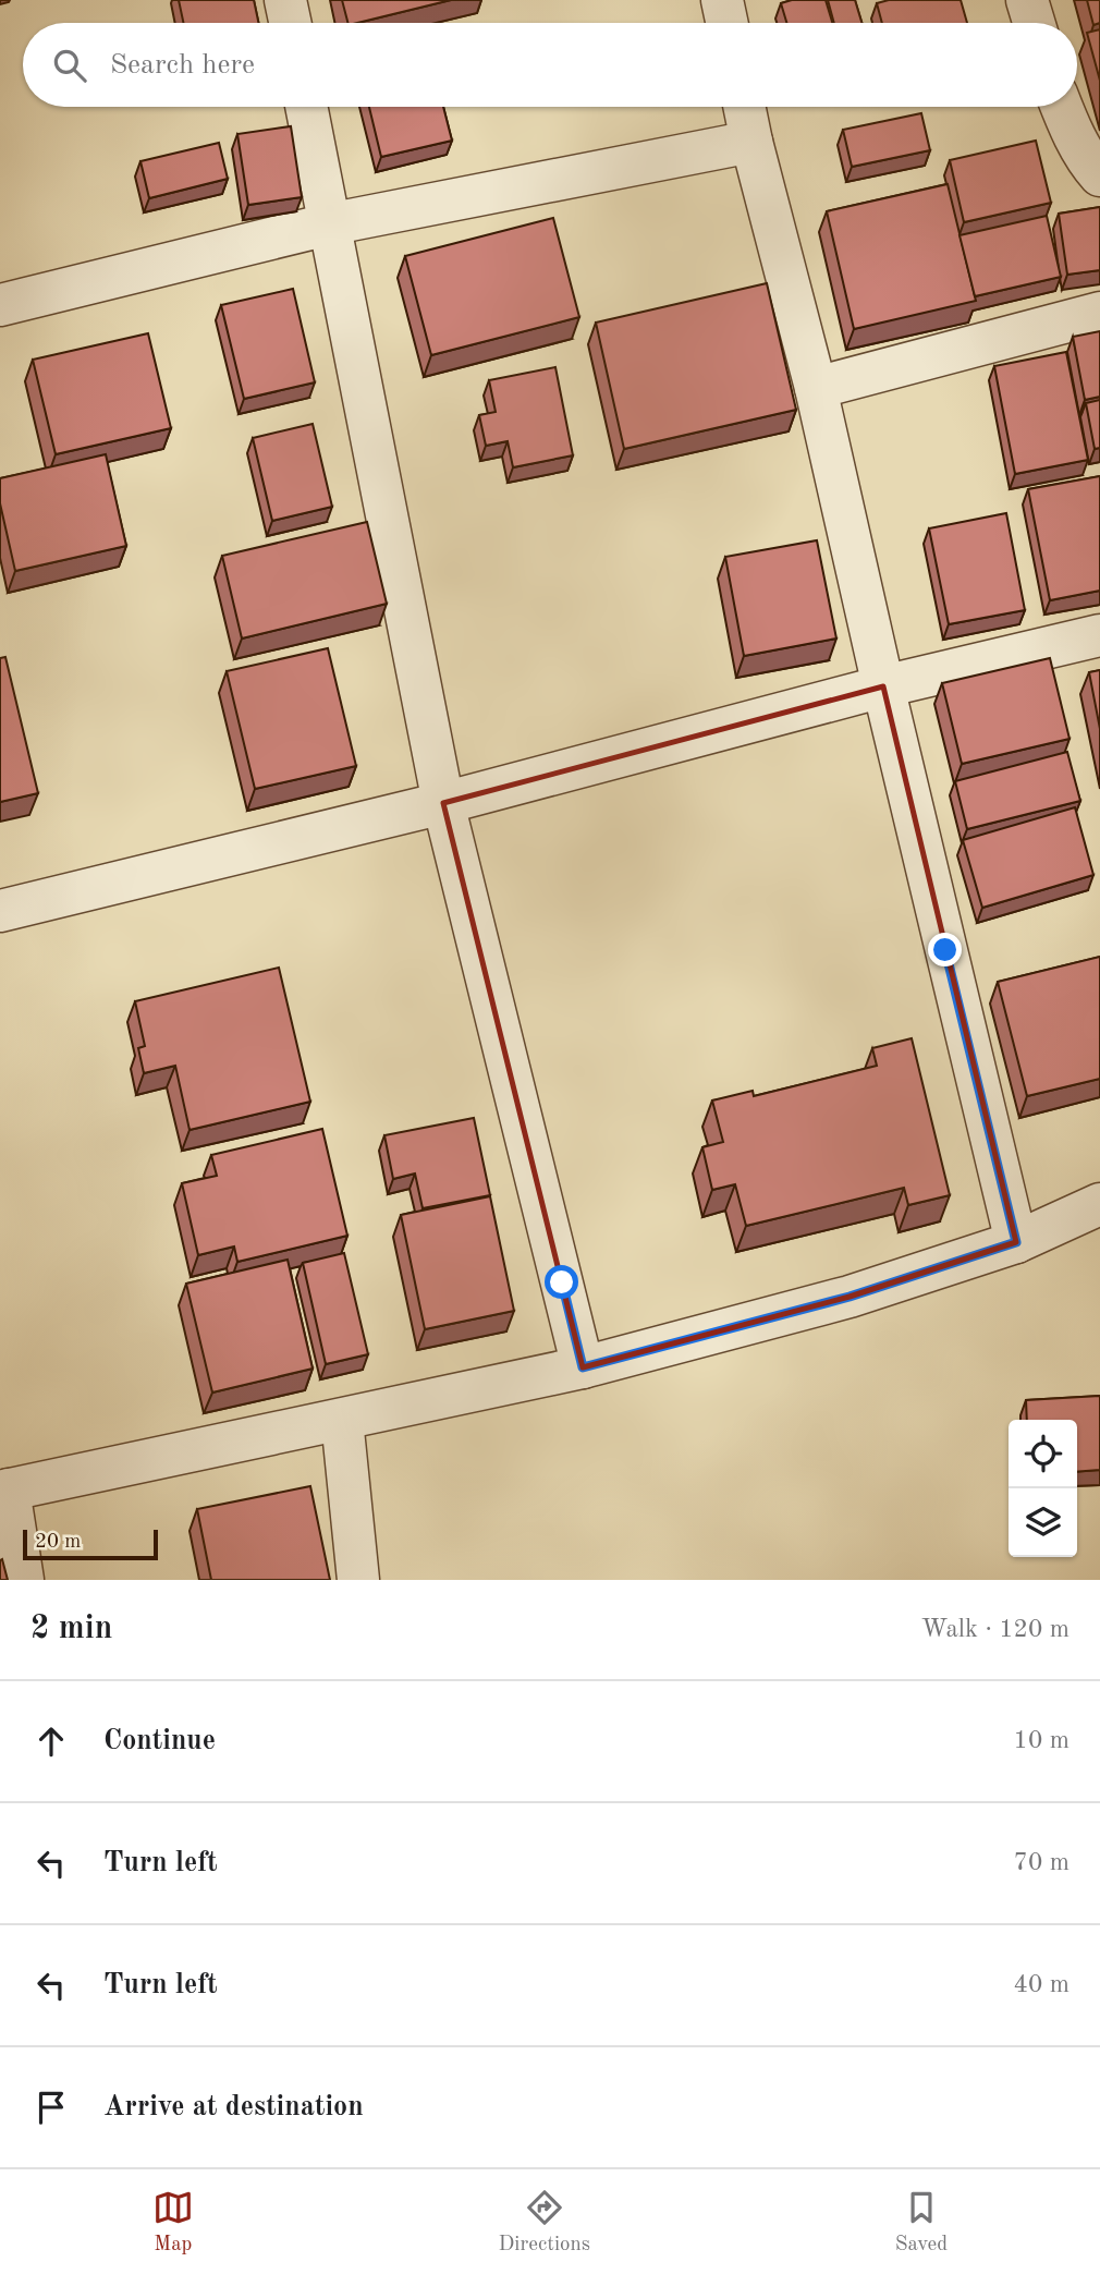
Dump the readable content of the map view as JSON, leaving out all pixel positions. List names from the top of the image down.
{
  "scale_bar": "20 m",
  "page": {
    "search": "Search here",
    "scale": "20 m",
    "heading": ["2 min", "Walk · 120 m"],
    "list": [
      ["Continue", "10 m"],
      ["Turn left", "70 m"],
      ["Turn left", "40 m"],
      "Arrive at destination"
    ],
    "nav": ["Map", "Directions", "Saved"]
  }
}
